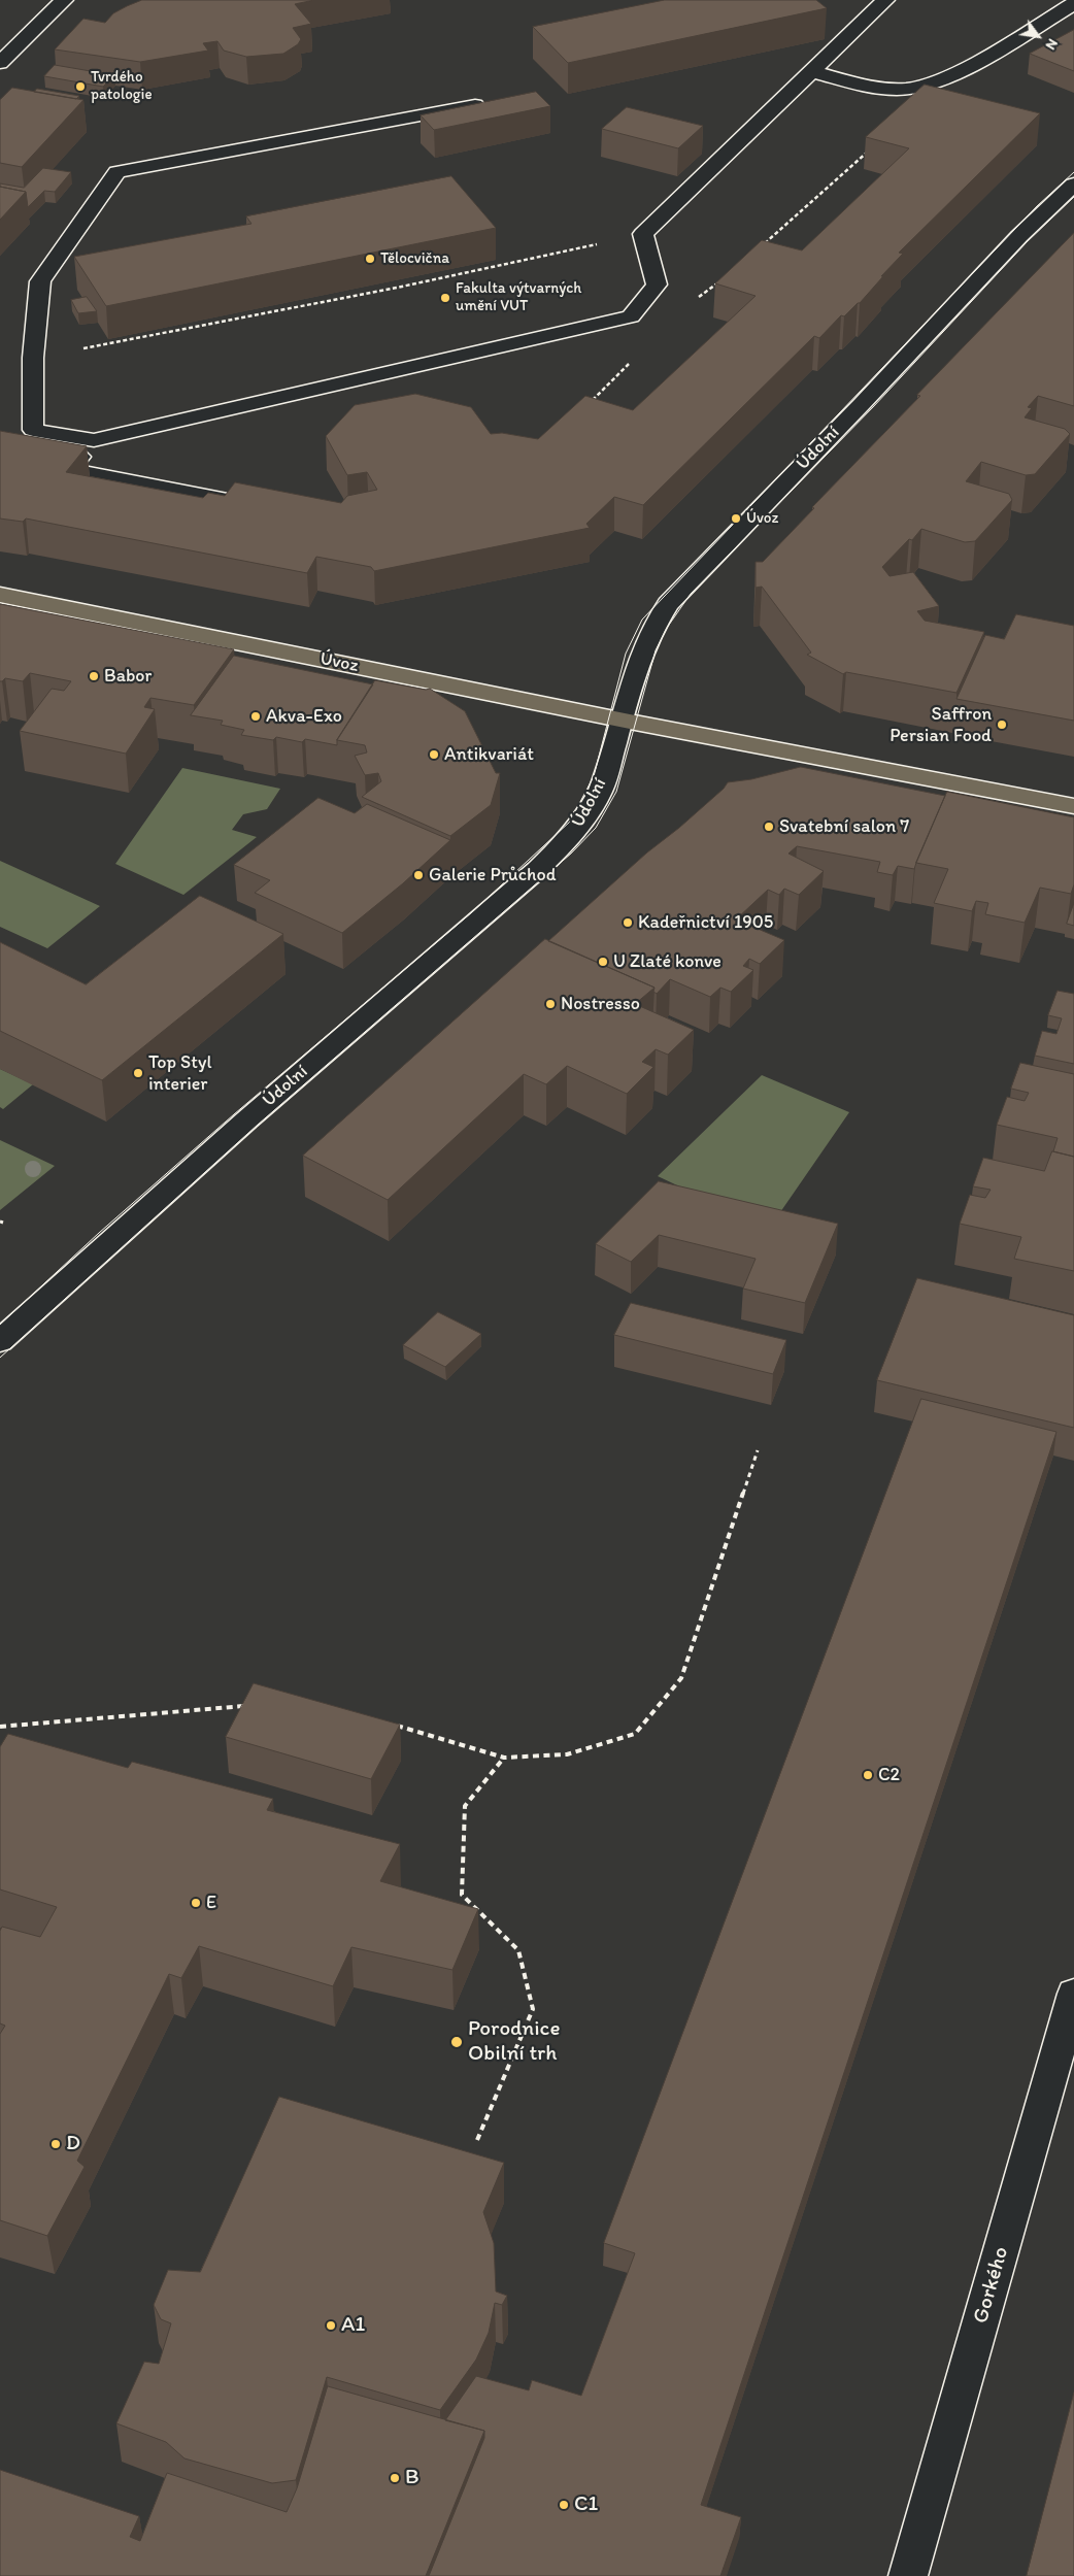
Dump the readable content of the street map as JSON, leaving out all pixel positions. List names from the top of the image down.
{
  "streets": {
    "main road": ["Úvoz"],
    "street": ["Údolní", "Gorkého"]
  },
  "crossings": [
    ["Údolní", "Úvoz"]
  ],
  "places": [
    "Tvrdého patologie",
    "Tělocvična",
    "Fakulta výtvarných umění VUT",
    "Úvoz",
    "Babor",
    "Akva-Exo",
    "Saffron Persian Food",
    "Antikvariát",
    "Svatební salon 7",
    "Galerie Průchod",
    "Kadeřnictví 1905",
    "U Zlaté konve",
    "Nostresso",
    "Top Styl interier",
    "C2",
    "E",
    "Porodnice Obilní trh",
    "D",
    "A1",
    "B",
    "C1"
  ],
  "north": "bottom right"
}
